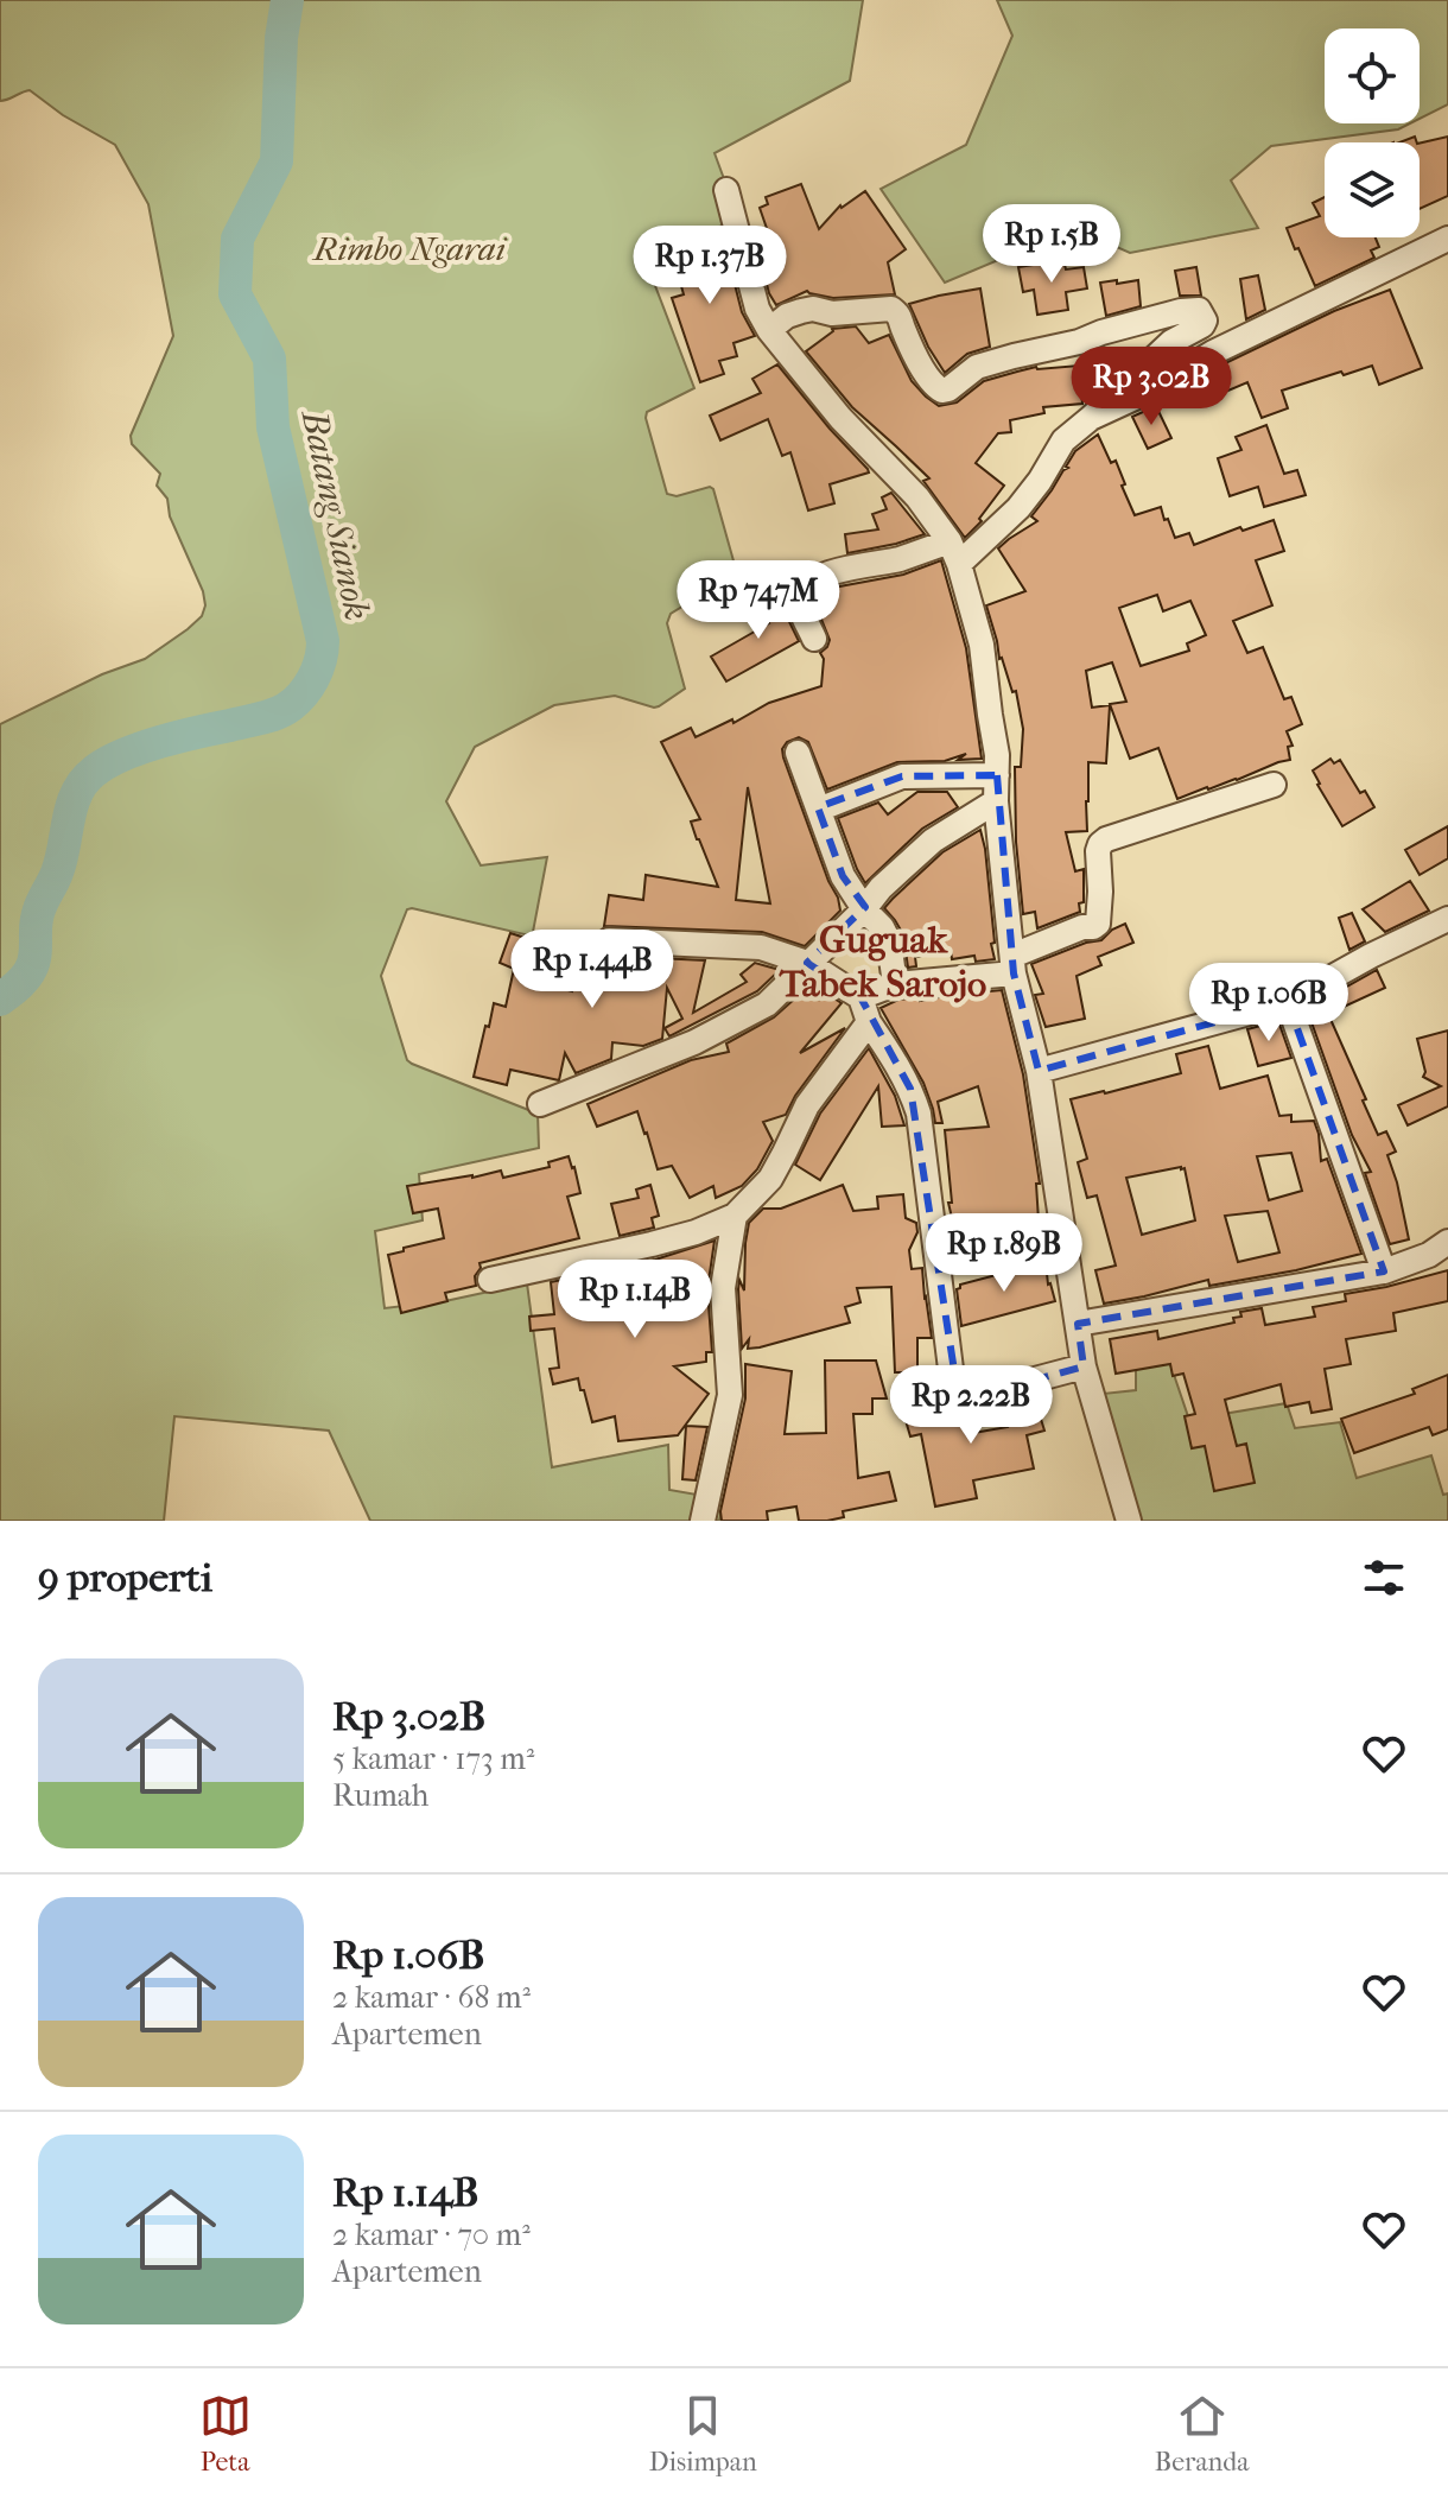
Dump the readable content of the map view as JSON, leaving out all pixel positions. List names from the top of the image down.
{
  "districts": ["Guguak Tabek Sarojo"],
  "water": ["Batang Sianok"],
  "parks": ["Rimbo Ngarai"],
  "page": {
    "price": [
      "Rp 1.5B",
      "Rp 1.37B",
      "Rp 3.02B",
      "Rp 747M",
      "Rp 1.44B",
      "Rp 1.06B",
      "Rp 1.89B",
      "Rp 1.14B",
      "Rp 2.22B"
    ],
    "heading": "9 properti",
    "list": [
      {
        "name": "Rp 3.02B",
        "note": "5 kamar · 173 m² · Rumah"
      },
      {
        "name": "Rp 1.06B",
        "note": "2 kamar · 68 m² · Apartemen"
      },
      {
        "name": "Rp 1.14B",
        "note": "2 kamar · 70 m² · Apartemen"
      }
    ],
    "tabs": ["Peta", "Disimpan", "Beranda"]
  }
}
